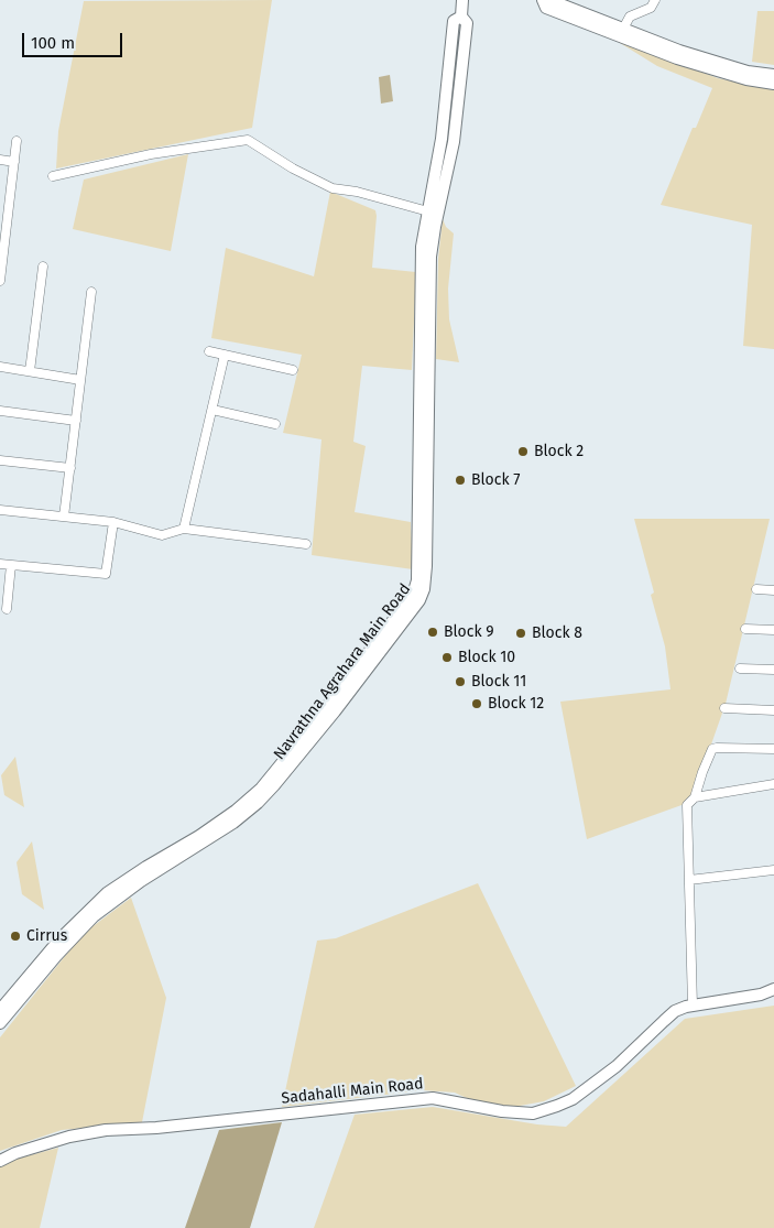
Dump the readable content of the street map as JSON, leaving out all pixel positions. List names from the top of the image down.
{
  "streets": {
    "street": ["Navrathna Agrahara Main Road", "Sadahalli Main Road"]
  },
  "places": [
    "Block 2",
    "Block 7",
    "Block 9",
    "Block 8",
    "Block 10",
    "Block 11",
    "Block 12",
    "Cirrus"
  ],
  "scale_bar": "100 m"
}
